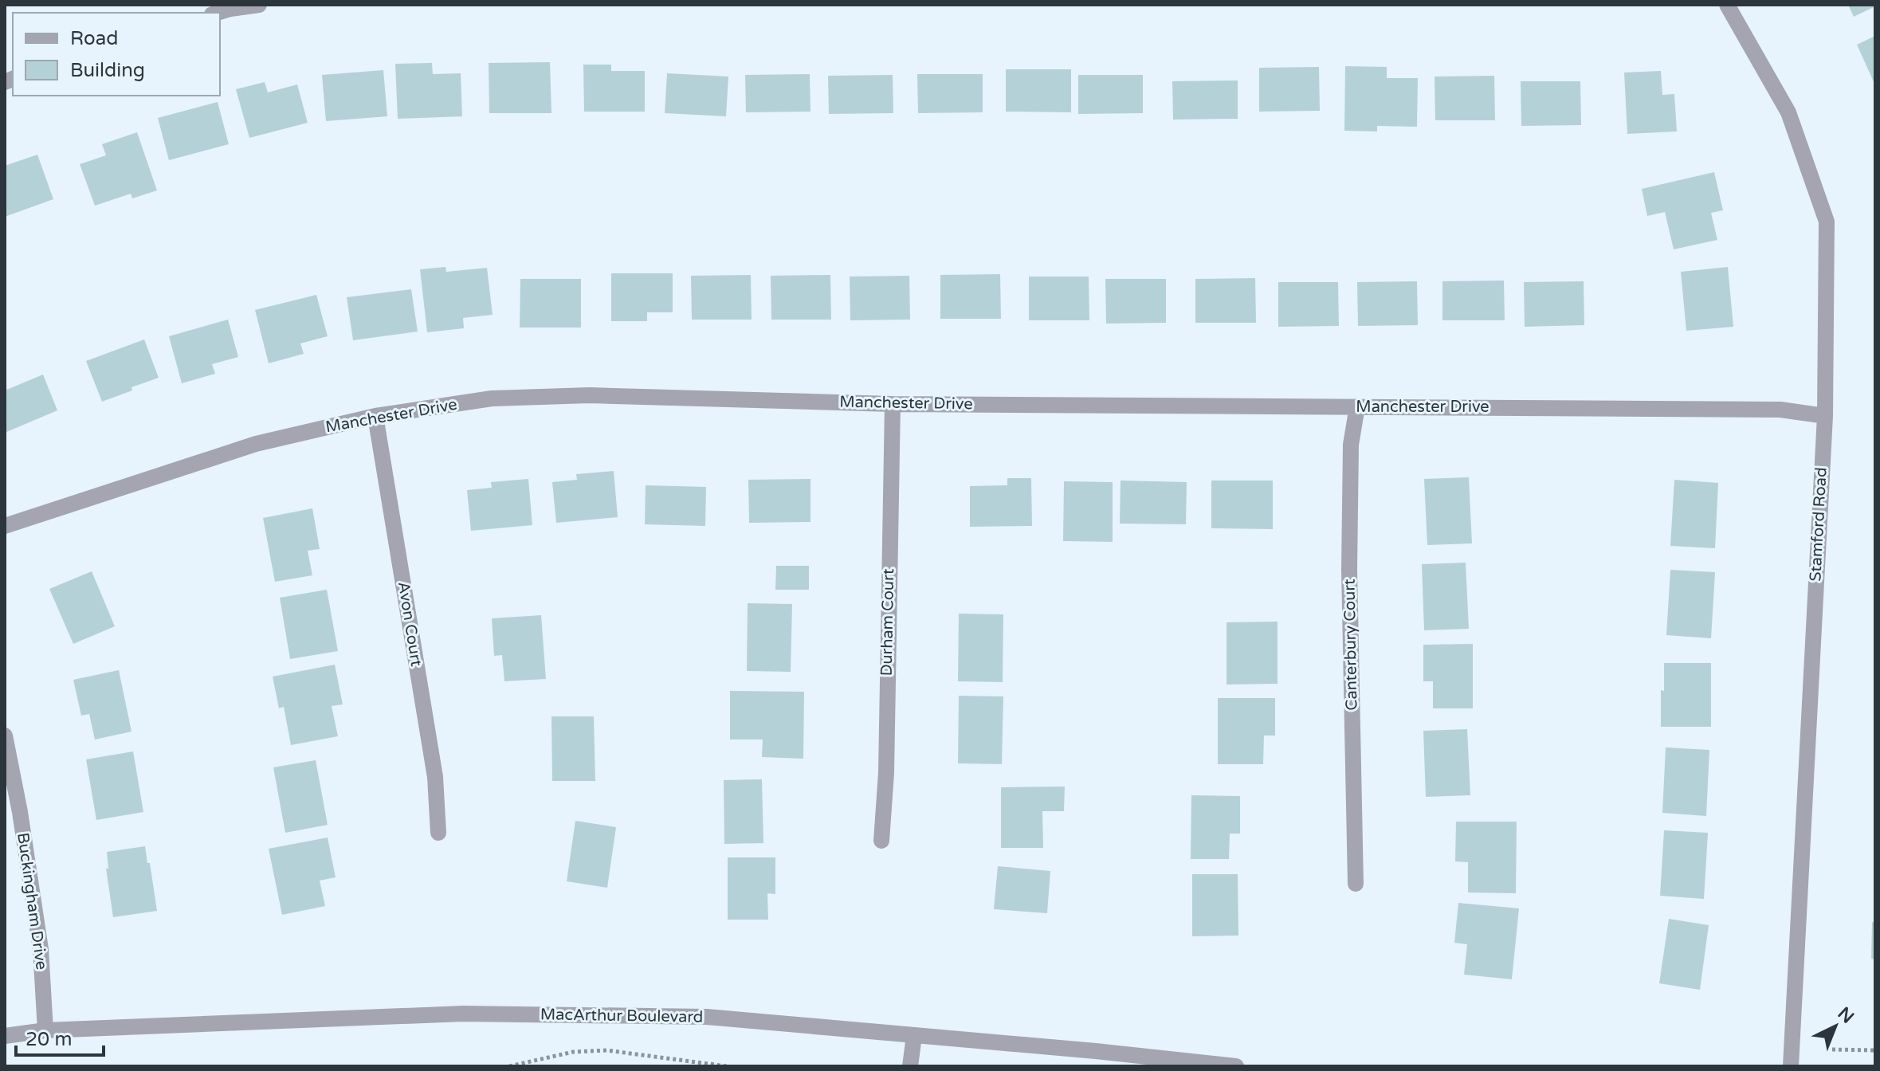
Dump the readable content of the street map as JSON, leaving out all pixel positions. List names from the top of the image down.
{
  "streets": {
    "street": [
      "Manchester Drive",
      "Stamford Road",
      "Durham Court",
      "Avon Court",
      "Canterbury Court",
      "Buckingham Drive",
      "MacArthur Boulevard"
    ]
  },
  "crossings": [
    ["Manchester Drive", "Stamford Road"],
    ["Manchester Drive", "Durham Court"],
    ["Manchester Drive", "Avon Court"],
    ["Manchester Drive", "Canterbury Court"],
    ["Buckingham Drive", "MacArthur Boulevard"]
  ],
  "legend": ["Road", "Building"],
  "scale_bar": "20 m",
  "north": "top right"
}
